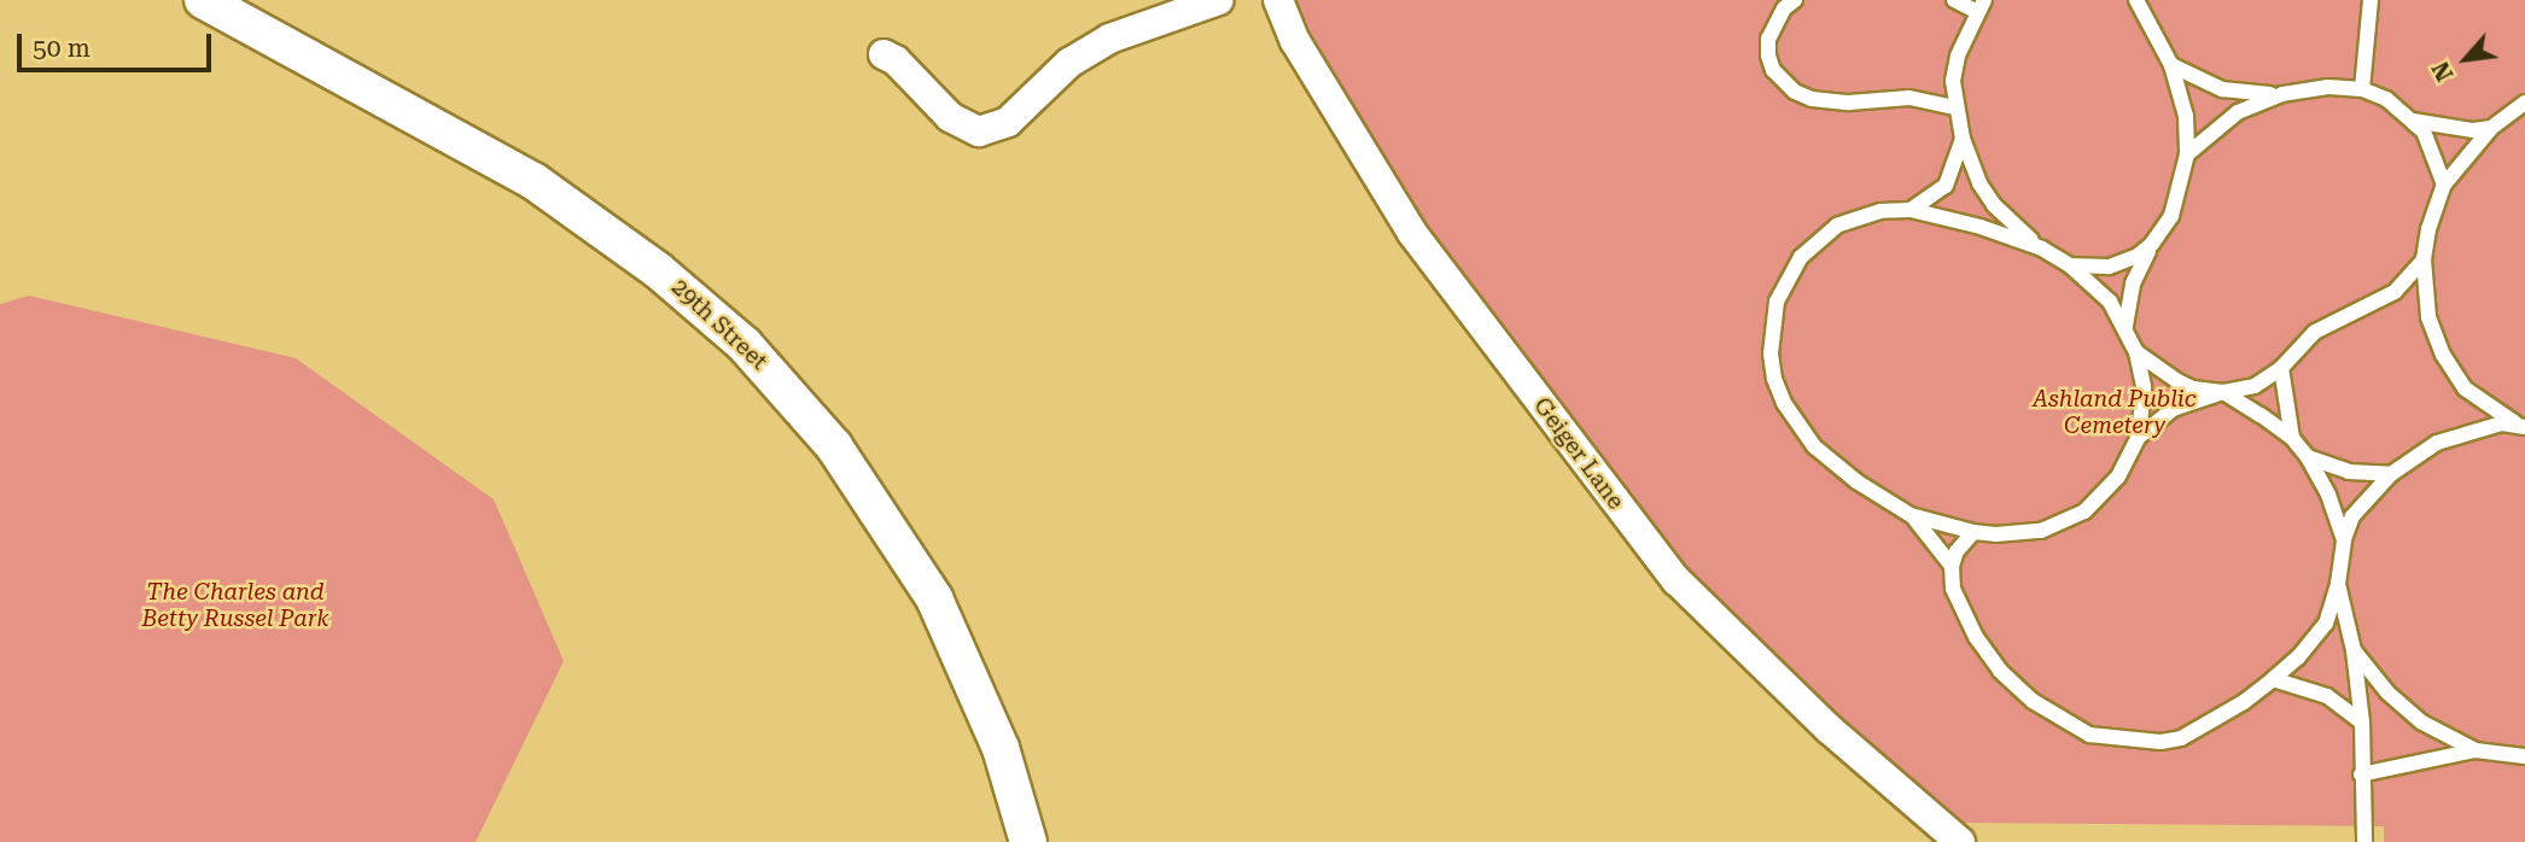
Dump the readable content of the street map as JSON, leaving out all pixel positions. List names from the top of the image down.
{
  "streets": {
    "street": ["29th Street", "Geiger Lane"]
  },
  "parks": ["Ashland Public Cemetery", "The Charles and Betty Russel Park"],
  "scale_bar": "50 m",
  "north": "bottom left"
}
